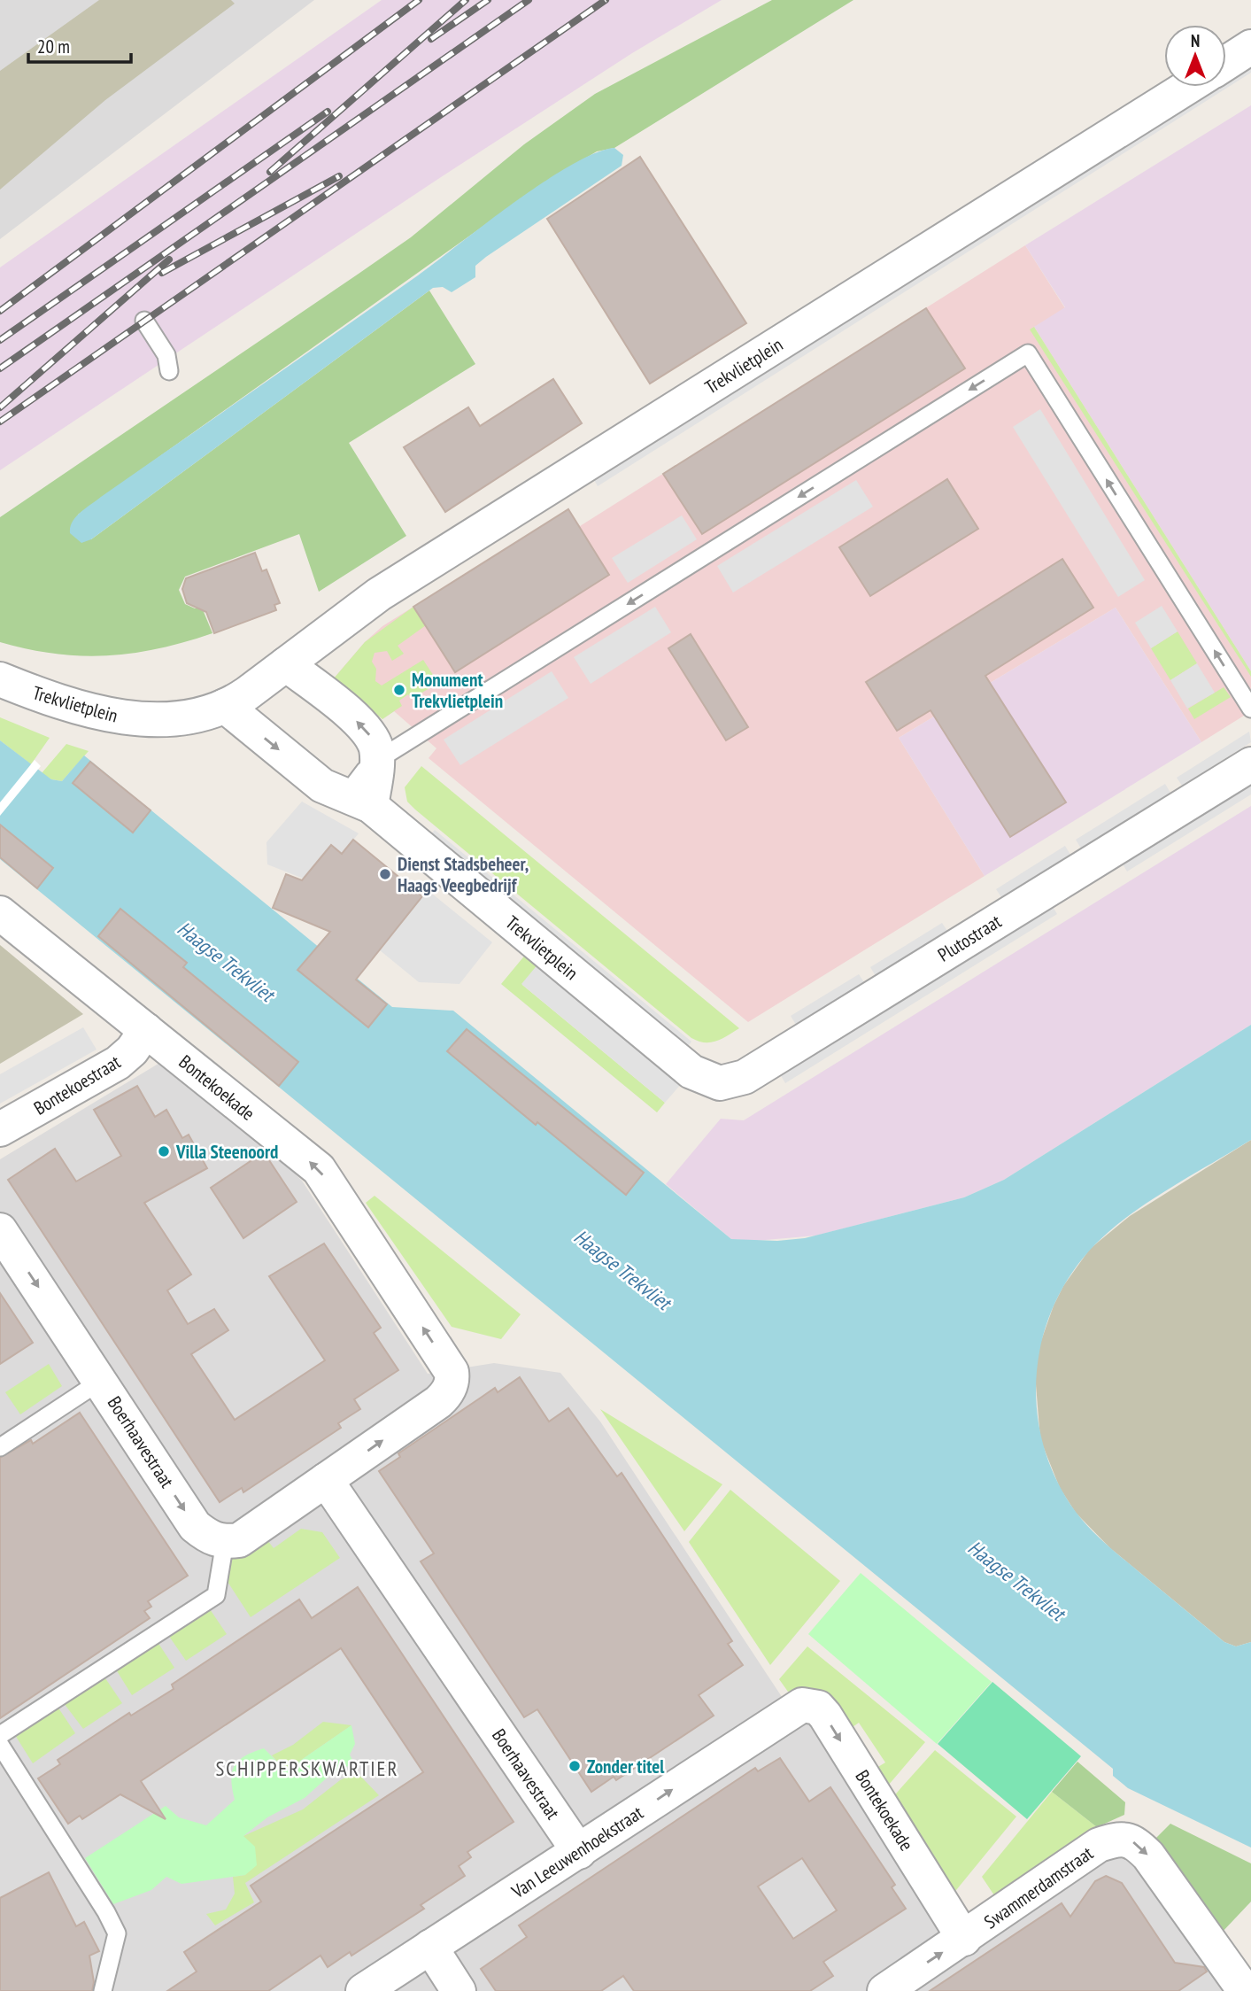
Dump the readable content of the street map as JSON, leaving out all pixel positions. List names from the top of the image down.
{
  "streets": {
    "street": [
      "Trekvlietplein",
      "Plutostraat",
      "Bontekoestraat",
      "Bontekoekade",
      "Boerhaavestraat",
      "Van Leeuwenhoekstraat",
      "Swammerdamstraat"
    ]
  },
  "crossings": [
    ["Trekvlietplein", "Plutostraat"],
    ["Bontekoestraat", "Bontekoekade"],
    ["Bontekoekade", "Boerhaavestraat"],
    ["Bontekoekade", "Van Leeuwenhoekstraat"],
    ["Bontekoekade", "Swammerdamstraat"],
    ["Boerhaavestraat", "Van Leeuwenhoekstraat"]
  ],
  "one_way": ["Boerhaavestraat", "Van Leeuwenhoekstraat"],
  "districts": ["SCHIPPERSKWARTIER"],
  "water": ["Haagse Trekvliet"],
  "places": [
    "Monument Trekvlietplein",
    "Dienst Stadsbeheer, Haags Veegbedrijf",
    "Villa Steenoord",
    "Zonder titel"
  ],
  "scale_bar": "20 m",
  "north": "top"
}
